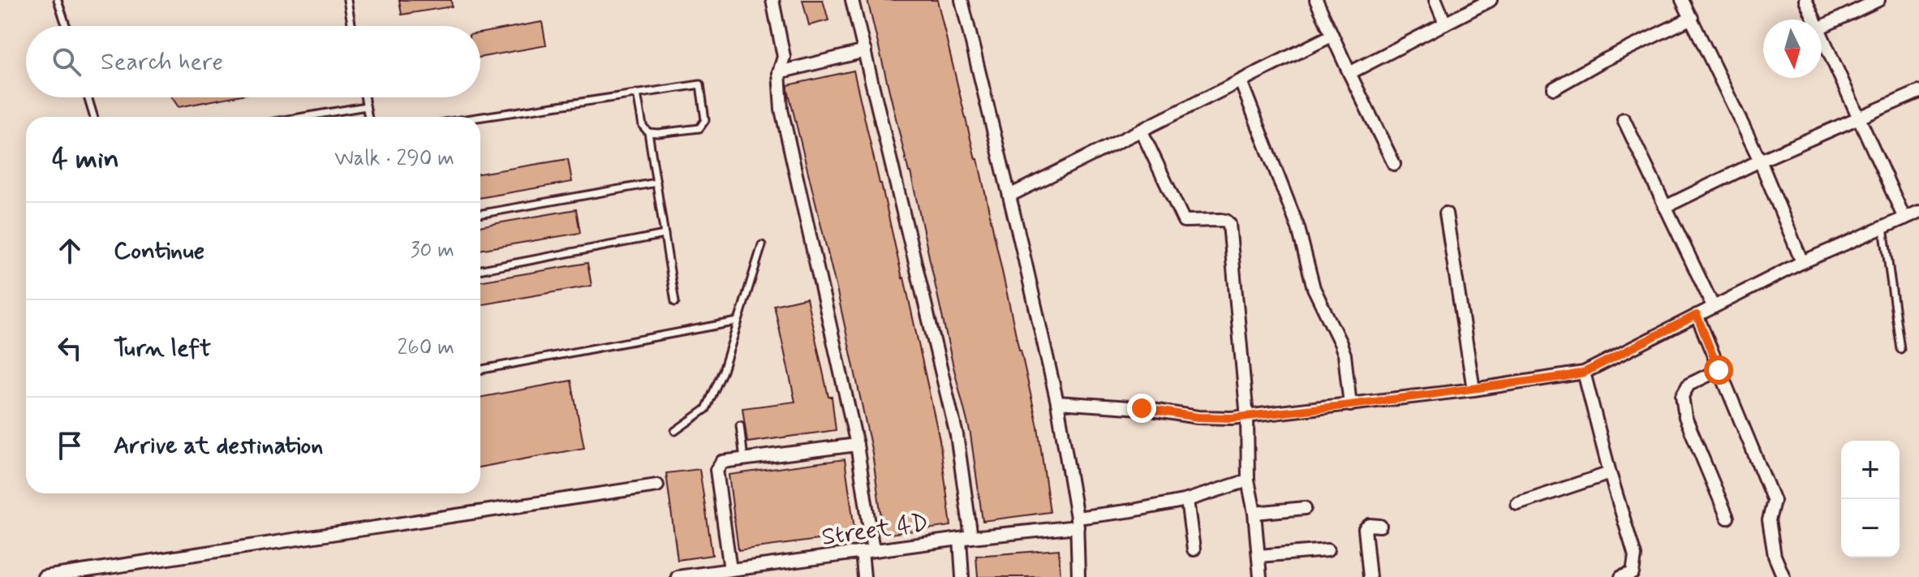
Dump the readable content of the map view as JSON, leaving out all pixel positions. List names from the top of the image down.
{
  "streets": {
    "street": ["Street 4D"]
  },
  "north": "bottom",
  "page": {
    "search": "Search here",
    "heading": ["4 min", "Walk · 290 m"],
    "list": [
      ["Continue", "30 m"],
      ["Turn left", "260 m"],
      "Arrive at destination"
    ],
    "map_buttons": ["+", "−"]
  }
}
